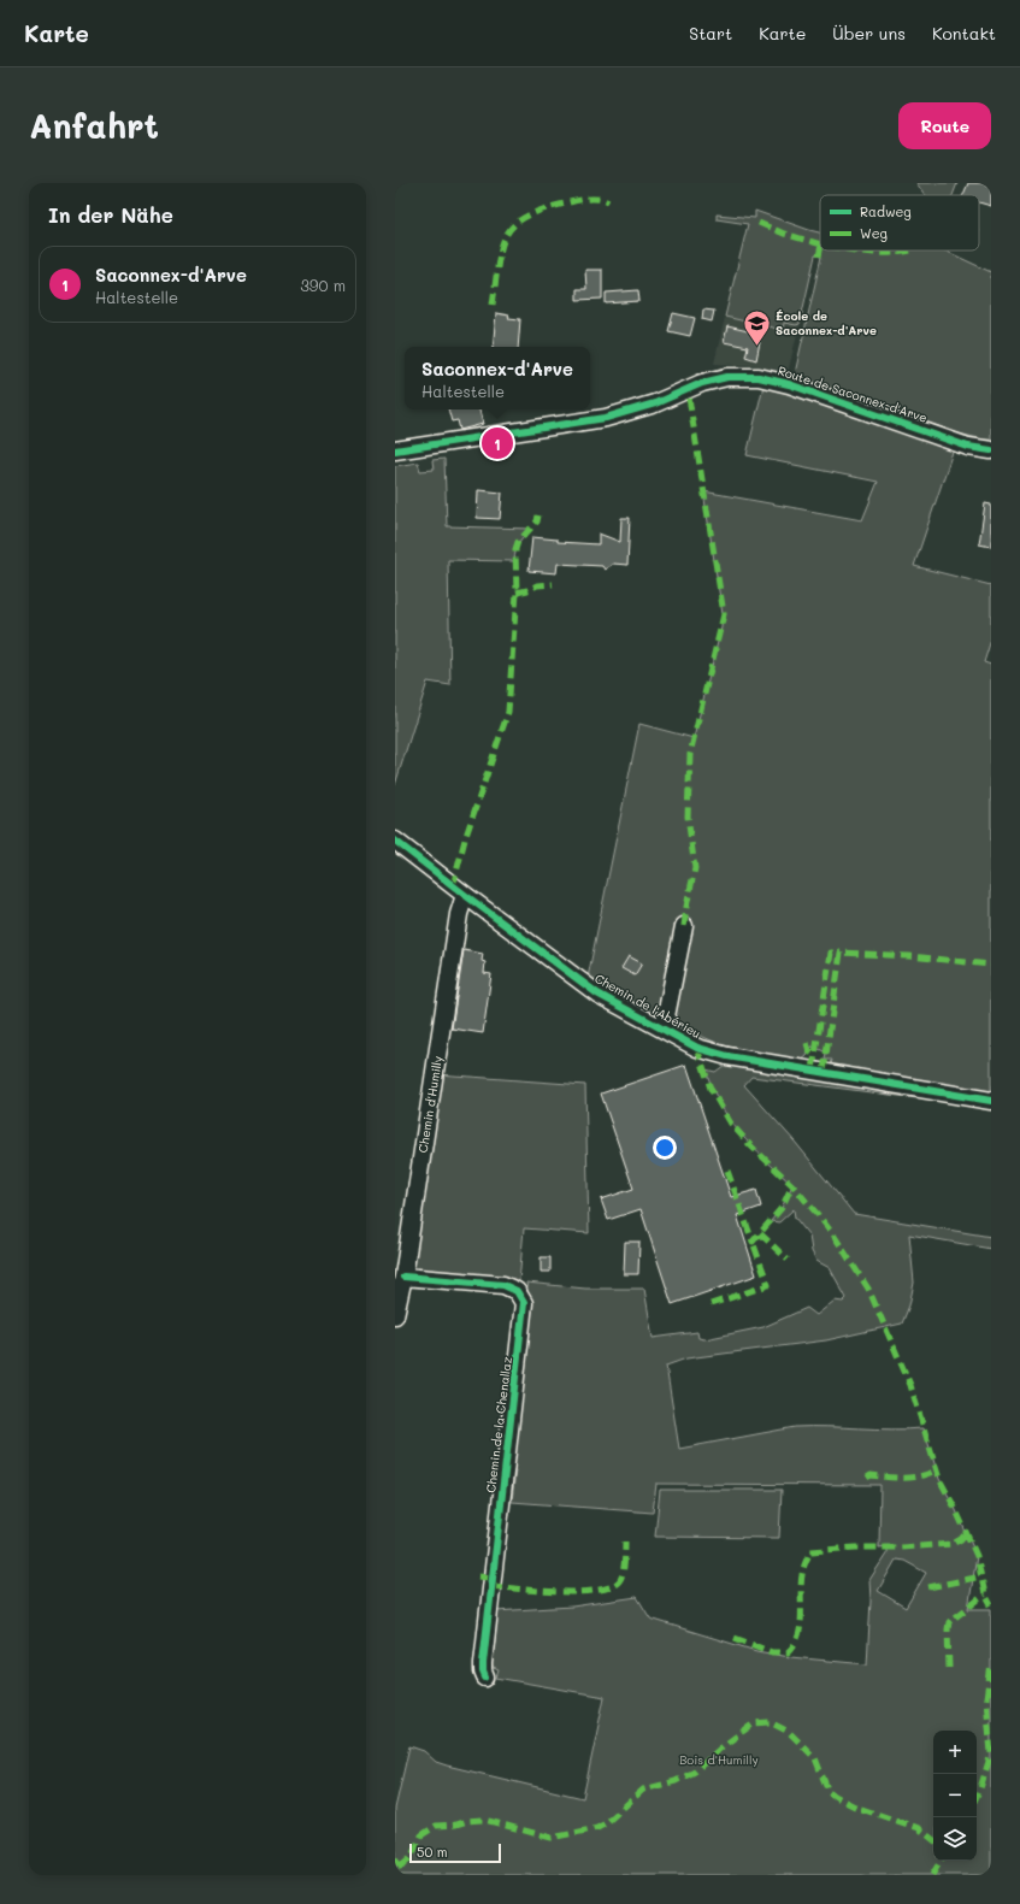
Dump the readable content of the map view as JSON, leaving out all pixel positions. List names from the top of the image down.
{
  "streets": {
    "street": [
      "Route de Saconnex-d'Arve",
      "Chemin de l'Abérieu",
      "Chemin d'Humilly",
      "Chemin de la Chenallaz"
    ]
  },
  "crossings": [
    ["Chemin de l'Abérieu", "Chemin d'Humilly"],
    ["Chemin d'Humilly", "Chemin de la Chenallaz"]
  ],
  "parks": ["Bois d'Humilly"],
  "places": {
    "school or university": ["École de Saconnex-d'Arve"]
  },
  "legend": ["Radweg", "Weg"],
  "scale_bar": "50 m",
  "page": {
    "header": "Karte",
    "nav": [
      "Start",
      "Karte",
      "Über uns",
      "Kontakt"
    ],
    "buttons": "Route",
    "title": "Anfahrt",
    "heading": "In der Nähe",
    "list": [
      {
        "mark": "1",
        "name": "Saconnex-d'Arve",
        "note": "Haltestelle",
        "value": "390 m"
      }
    ],
    "popup": ["Saconnex-d'Arve", "Haltestelle"],
    "pins": "1",
    "map_buttons": ["+", "−"],
    "scale": "50 m"
  }
}
